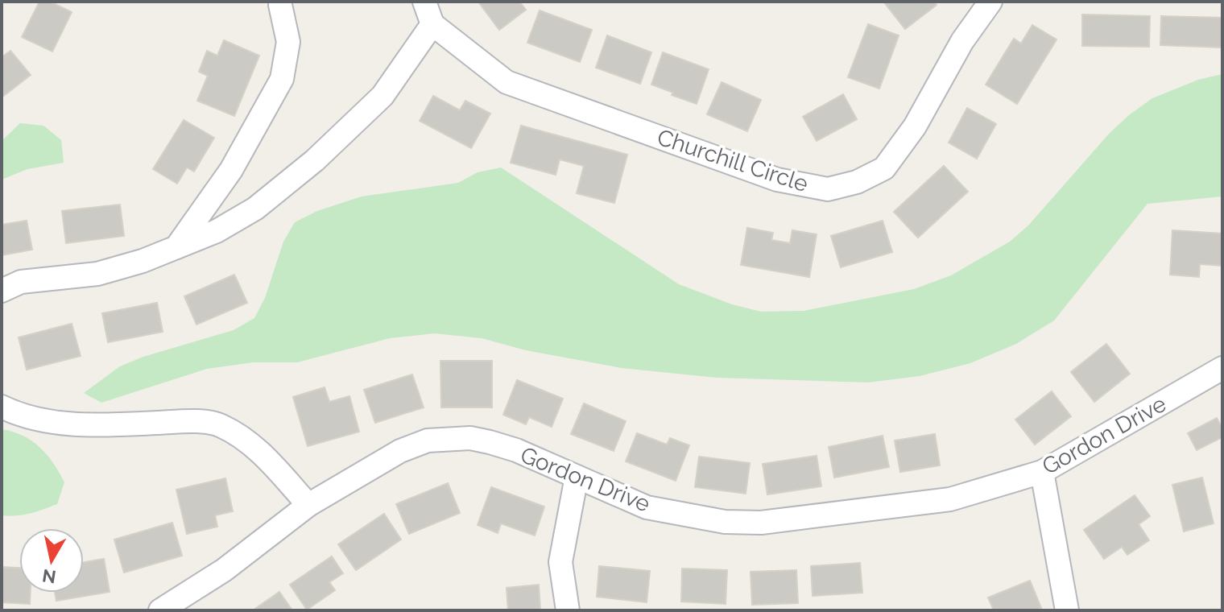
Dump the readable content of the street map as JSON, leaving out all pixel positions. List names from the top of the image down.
{
  "streets": {
    "street": ["Churchill Circle", "Gordon Drive"]
  },
  "north": "bottom"
}
